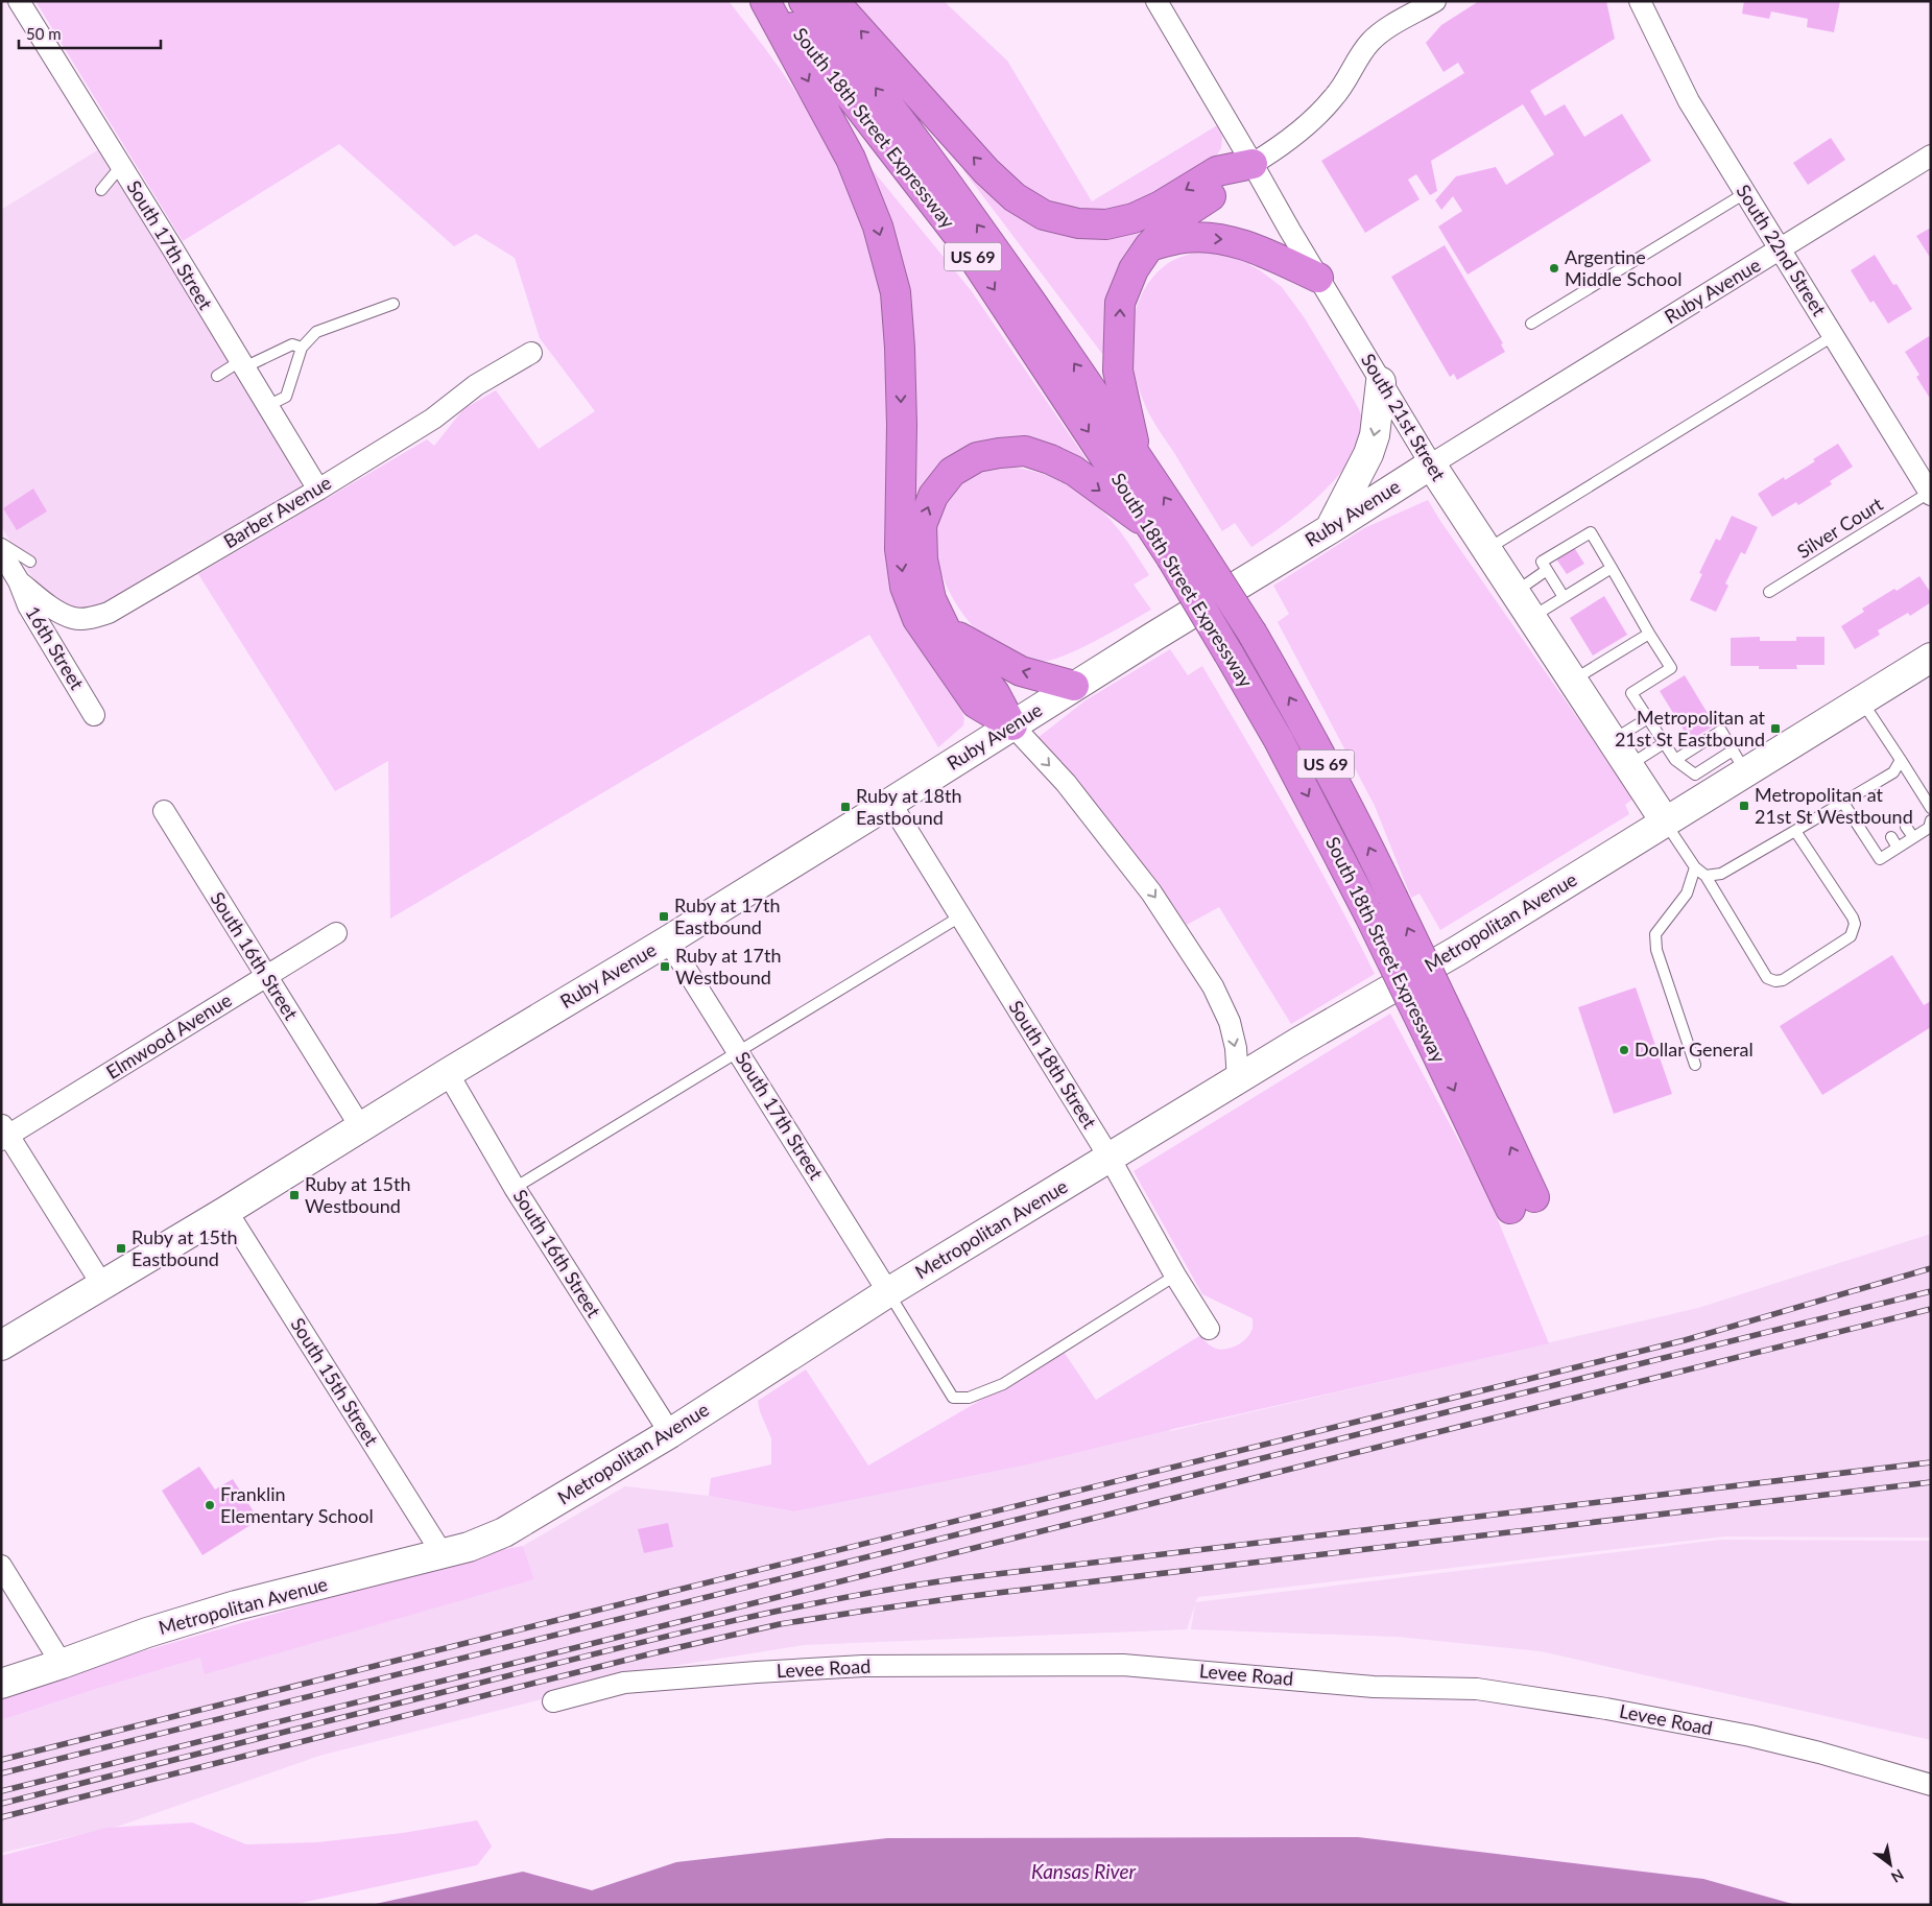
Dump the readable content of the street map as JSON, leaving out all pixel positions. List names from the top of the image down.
{
  "streets": {
    "highway": ["South 18th Street Expressway", "US 69"],
    "street": [
      "South 17th Street",
      "South 22nd Street",
      "Ruby Avenue",
      "South 21st Street",
      "Barber Avenue",
      "16th Street",
      "Metropolitan Avenue",
      "South 16th Street",
      "Elmwood Avenue",
      "South 18th Street",
      "South 15th Street",
      "Levee Road"
    ],
    "lane": ["Silver Court"]
  },
  "crossings": [
    ["South 17th Street", "Ruby Avenue"],
    ["South 17th Street", "Barber Avenue"],
    ["South 17th Street", "Metropolitan Avenue"],
    ["South 22nd Street", "Ruby Avenue"],
    ["South 22nd Street", "Silver Court"],
    ["Ruby Avenue", "South 21st Street"],
    ["Ruby Avenue", "South 16th Street"],
    ["Ruby Avenue", "South 18th Street"],
    ["Ruby Avenue", "South 15th Street"],
    ["South 21st Street", "Metropolitan Avenue"],
    ["Barber Avenue", "16th Street"],
    ["Metropolitan Avenue", "South 16th Street"],
    ["Metropolitan Avenue", "South 18th Street"],
    ["Metropolitan Avenue", "South 15th Street"],
    ["South 16th Street", "Elmwood Avenue"]
  ],
  "water": ["Kansas River"],
  "places": {
    "other": ["Argentine Middle School", "Dollar General", "Franklin Elementary School"],
    "transit": [
      "Metropolitan at 21st St Eastbound",
      "Metropolitan at 21st St Westbound",
      "Ruby at 18th Eastbound",
      "Ruby at 17th Eastbound",
      "Ruby at 17th Westbound",
      "Ruby at 15th Westbound",
      "Ruby at 15th Eastbound"
    ]
  },
  "scale_bar": "50 m",
  "north": "bottom right"
}
